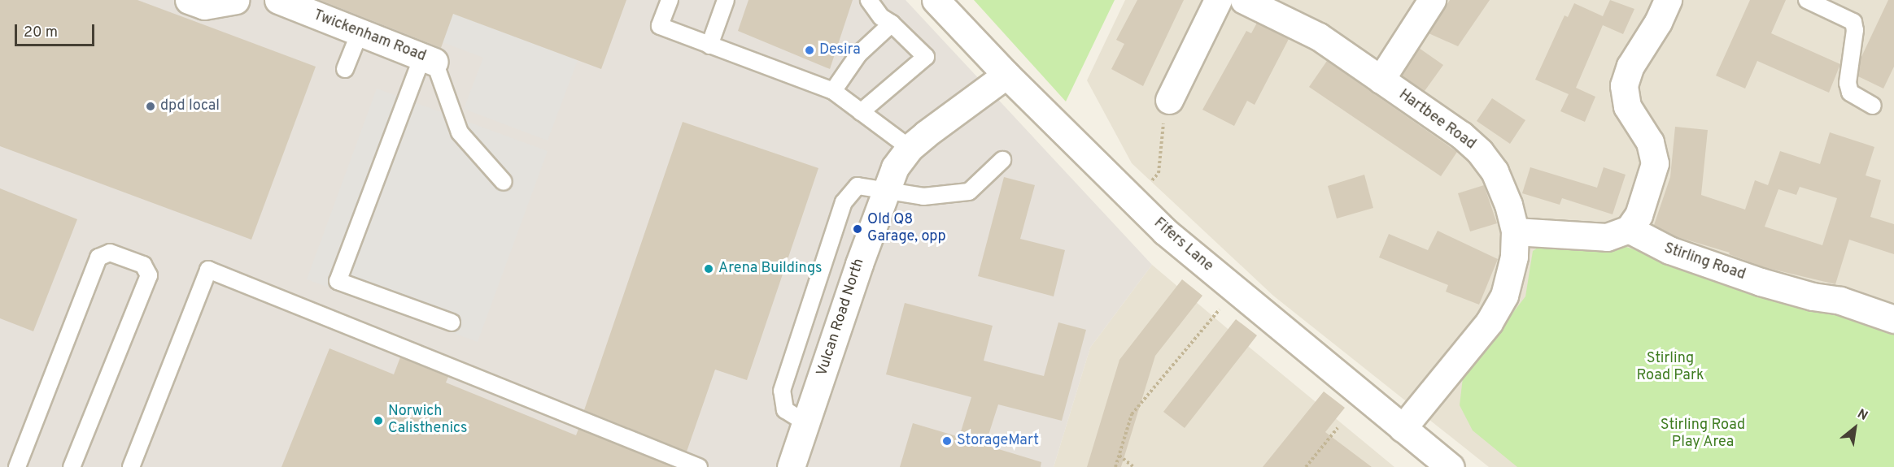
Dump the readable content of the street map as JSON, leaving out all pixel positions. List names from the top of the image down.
{
  "streets": {
    "street": [
      "Twickenham Road",
      "Hartbee Road",
      "Fifers Lane",
      "Stirling Road",
      "Vulcan Road North"
    ]
  },
  "crossings": [
    ["Hartbee Road", "Fifers Lane"],
    ["Fifers Lane", "Vulcan Road North"]
  ],
  "parks": ["Stirling Road Park", "Stirling Road Play Area"],
  "places": [
    "Desira",
    "dpd local",
    "Old Q8 Garage, opp",
    "Arena Buildings",
    "Norwich Calisthenics",
    "StorageMart"
  ],
  "scale_bar": "20 m",
  "north": "top right"
}
